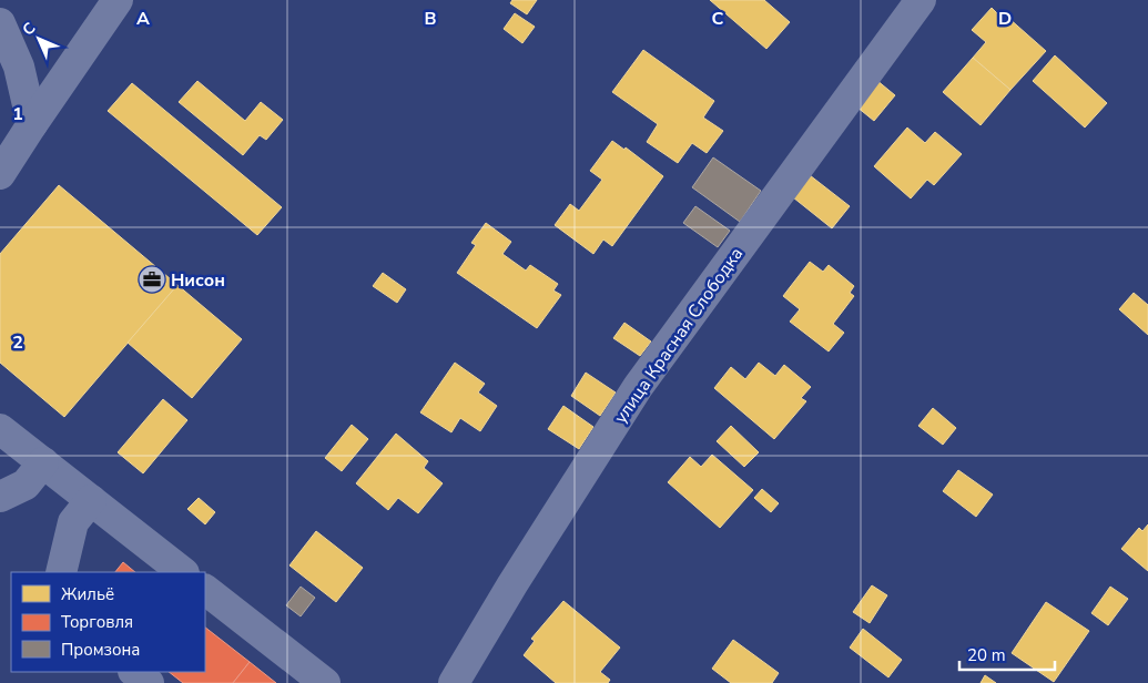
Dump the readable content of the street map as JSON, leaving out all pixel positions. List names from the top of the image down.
{
  "streets": {
    "street": ["улица Красная Слободка"]
  },
  "places": {
    "office": ["Нисон"]
  },
  "legend": ["Жильё", "Торговля", "Промзона"],
  "scale_bar": "20 m",
  "north": "top left",
  "grid": {
    "columns": [
      "A",
      "B",
      "C",
      "D"
    ],
    "rows": ["1", "2"]
  }
}
